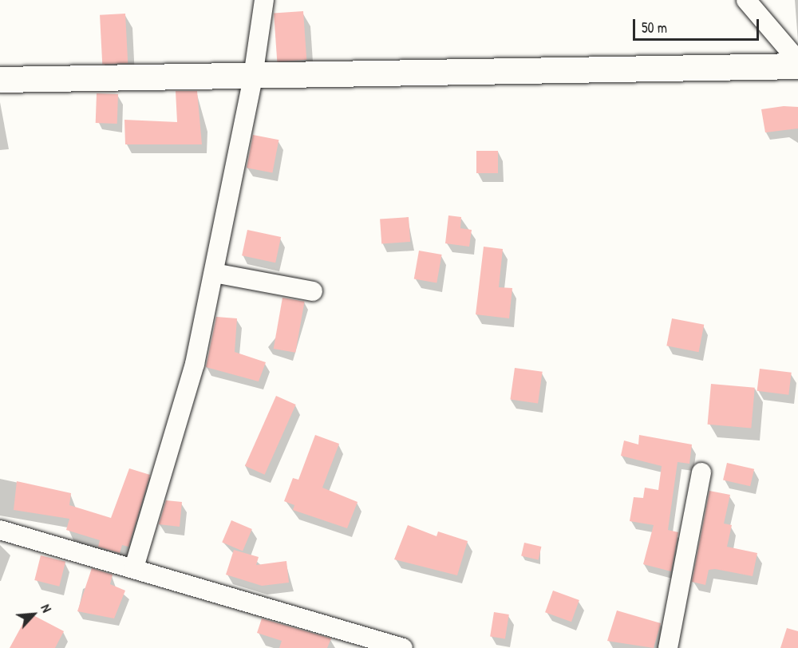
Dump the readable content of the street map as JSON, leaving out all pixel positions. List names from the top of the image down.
{
  "scale_bar": "50 m",
  "north": "top right"
}
